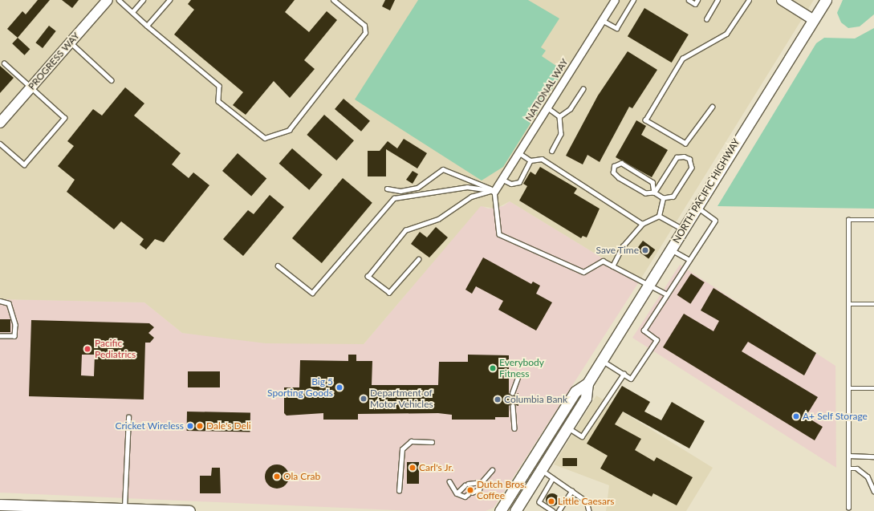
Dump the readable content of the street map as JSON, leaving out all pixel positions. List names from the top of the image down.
{
  "streets": {
    "main road": ["NORTH PACIFIC HIGHWAY"],
    "street": ["PROGRESS WAY", "NATIONAL WAY"]
  },
  "places": [
    "Save Time",
    "Pacific Pediatrics",
    "Everybody Fitness",
    "Big 5 Sporting Goods",
    "Department of Motor Vehicles",
    "Columbia Bank",
    "A+ Self Storage",
    "Cricket Wireless",
    "Dale's Deli",
    "Carl's Jr.",
    "Ola Crab",
    "Dutch Bros. Coffee",
    "Little Caesars"
  ]
}
